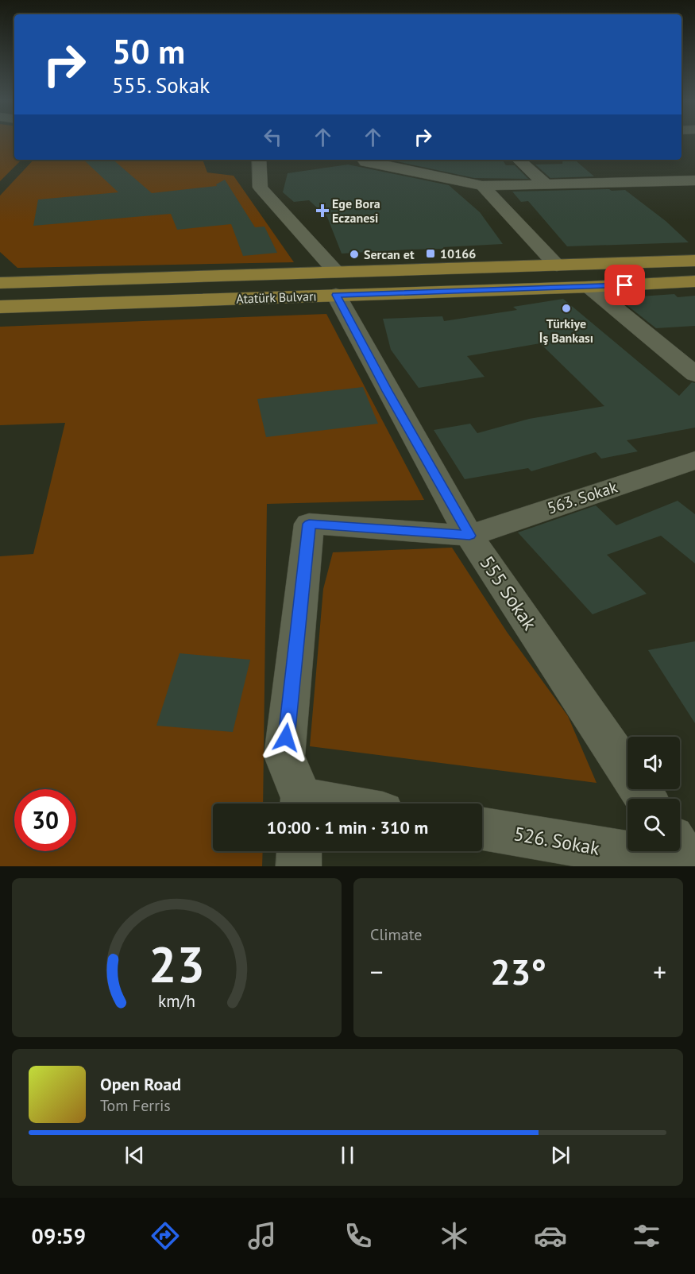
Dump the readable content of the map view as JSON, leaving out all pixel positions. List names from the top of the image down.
{
  "streets": {
    "main road": ["Atatürk Bulvarı"],
    "street": ["563. Sokak", "555 Sokak", "526. Sokak"]
  },
  "crossings": [
    ["Atatürk Bulvarı", "555 Sokak"],
    ["563. Sokak", "555 Sokak"]
  ],
  "places": {
    "health": ["Ege Bora Eczanesi"],
    "transit": ["10166"],
    "other": ["Sercan et", "Türkiye İş Bankası"]
  },
  "page": {
    "turn": ["50 m", "555. Sokak"],
    "limit": "30",
    "trip": "10:00 · 1 min · 310 m",
    "tile": "Climate",
    "heat": ["−", "23°", "+"],
    "song": ["Open Road", "Tom Ferris"],
    "tabs": "09:59",
    "gauge": ["23", "km/h"]
  }
}
